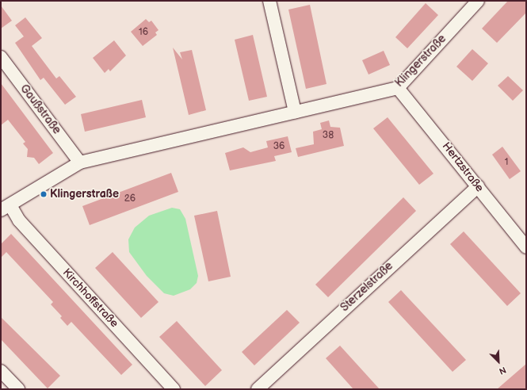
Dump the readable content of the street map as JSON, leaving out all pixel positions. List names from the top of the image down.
{
  "streets": {
    "street": [
      "Klingerstraße",
      "Gaußstraße",
      "Hertzstraße",
      "Sterzelstraße",
      "Kirchhoffstraße"
    ]
  },
  "crossings": [
    ["Klingerstraße", "Gaußstraße"],
    ["Klingerstraße", "Hertzstraße"],
    ["Klingerstraße", "Kirchhoffstraße"],
    ["Hertzstraße", "Sterzelstraße"]
  ],
  "places": ["Klingerstraße"],
  "house_numbers": [
    "16",
    "38",
    "36",
    "1",
    "26"
  ],
  "north": "bottom right"
}
